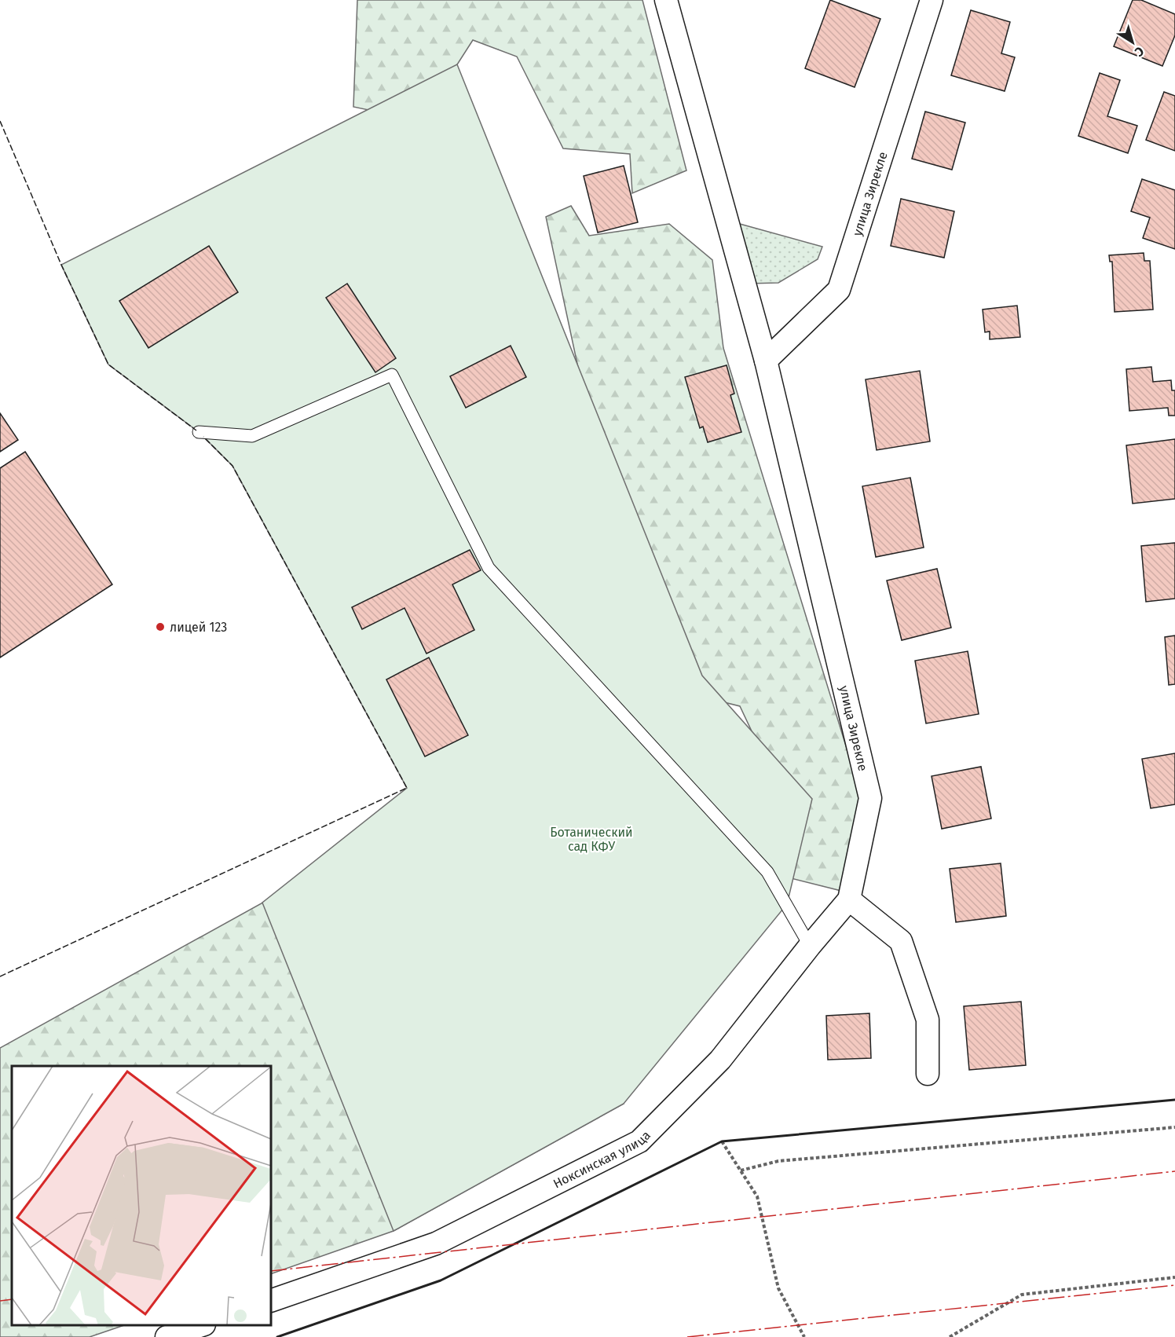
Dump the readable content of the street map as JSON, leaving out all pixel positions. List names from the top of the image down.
{
  "streets": {
    "street": ["улица Зирекле", "Ноксинская улица"]
  },
  "crossings": [
    ["улица Зирекле", "Ноксинская улица"]
  ],
  "parks": ["Ботанический сад КФУ"],
  "places": ["лицей 123"],
  "north": "bottom right"
}
